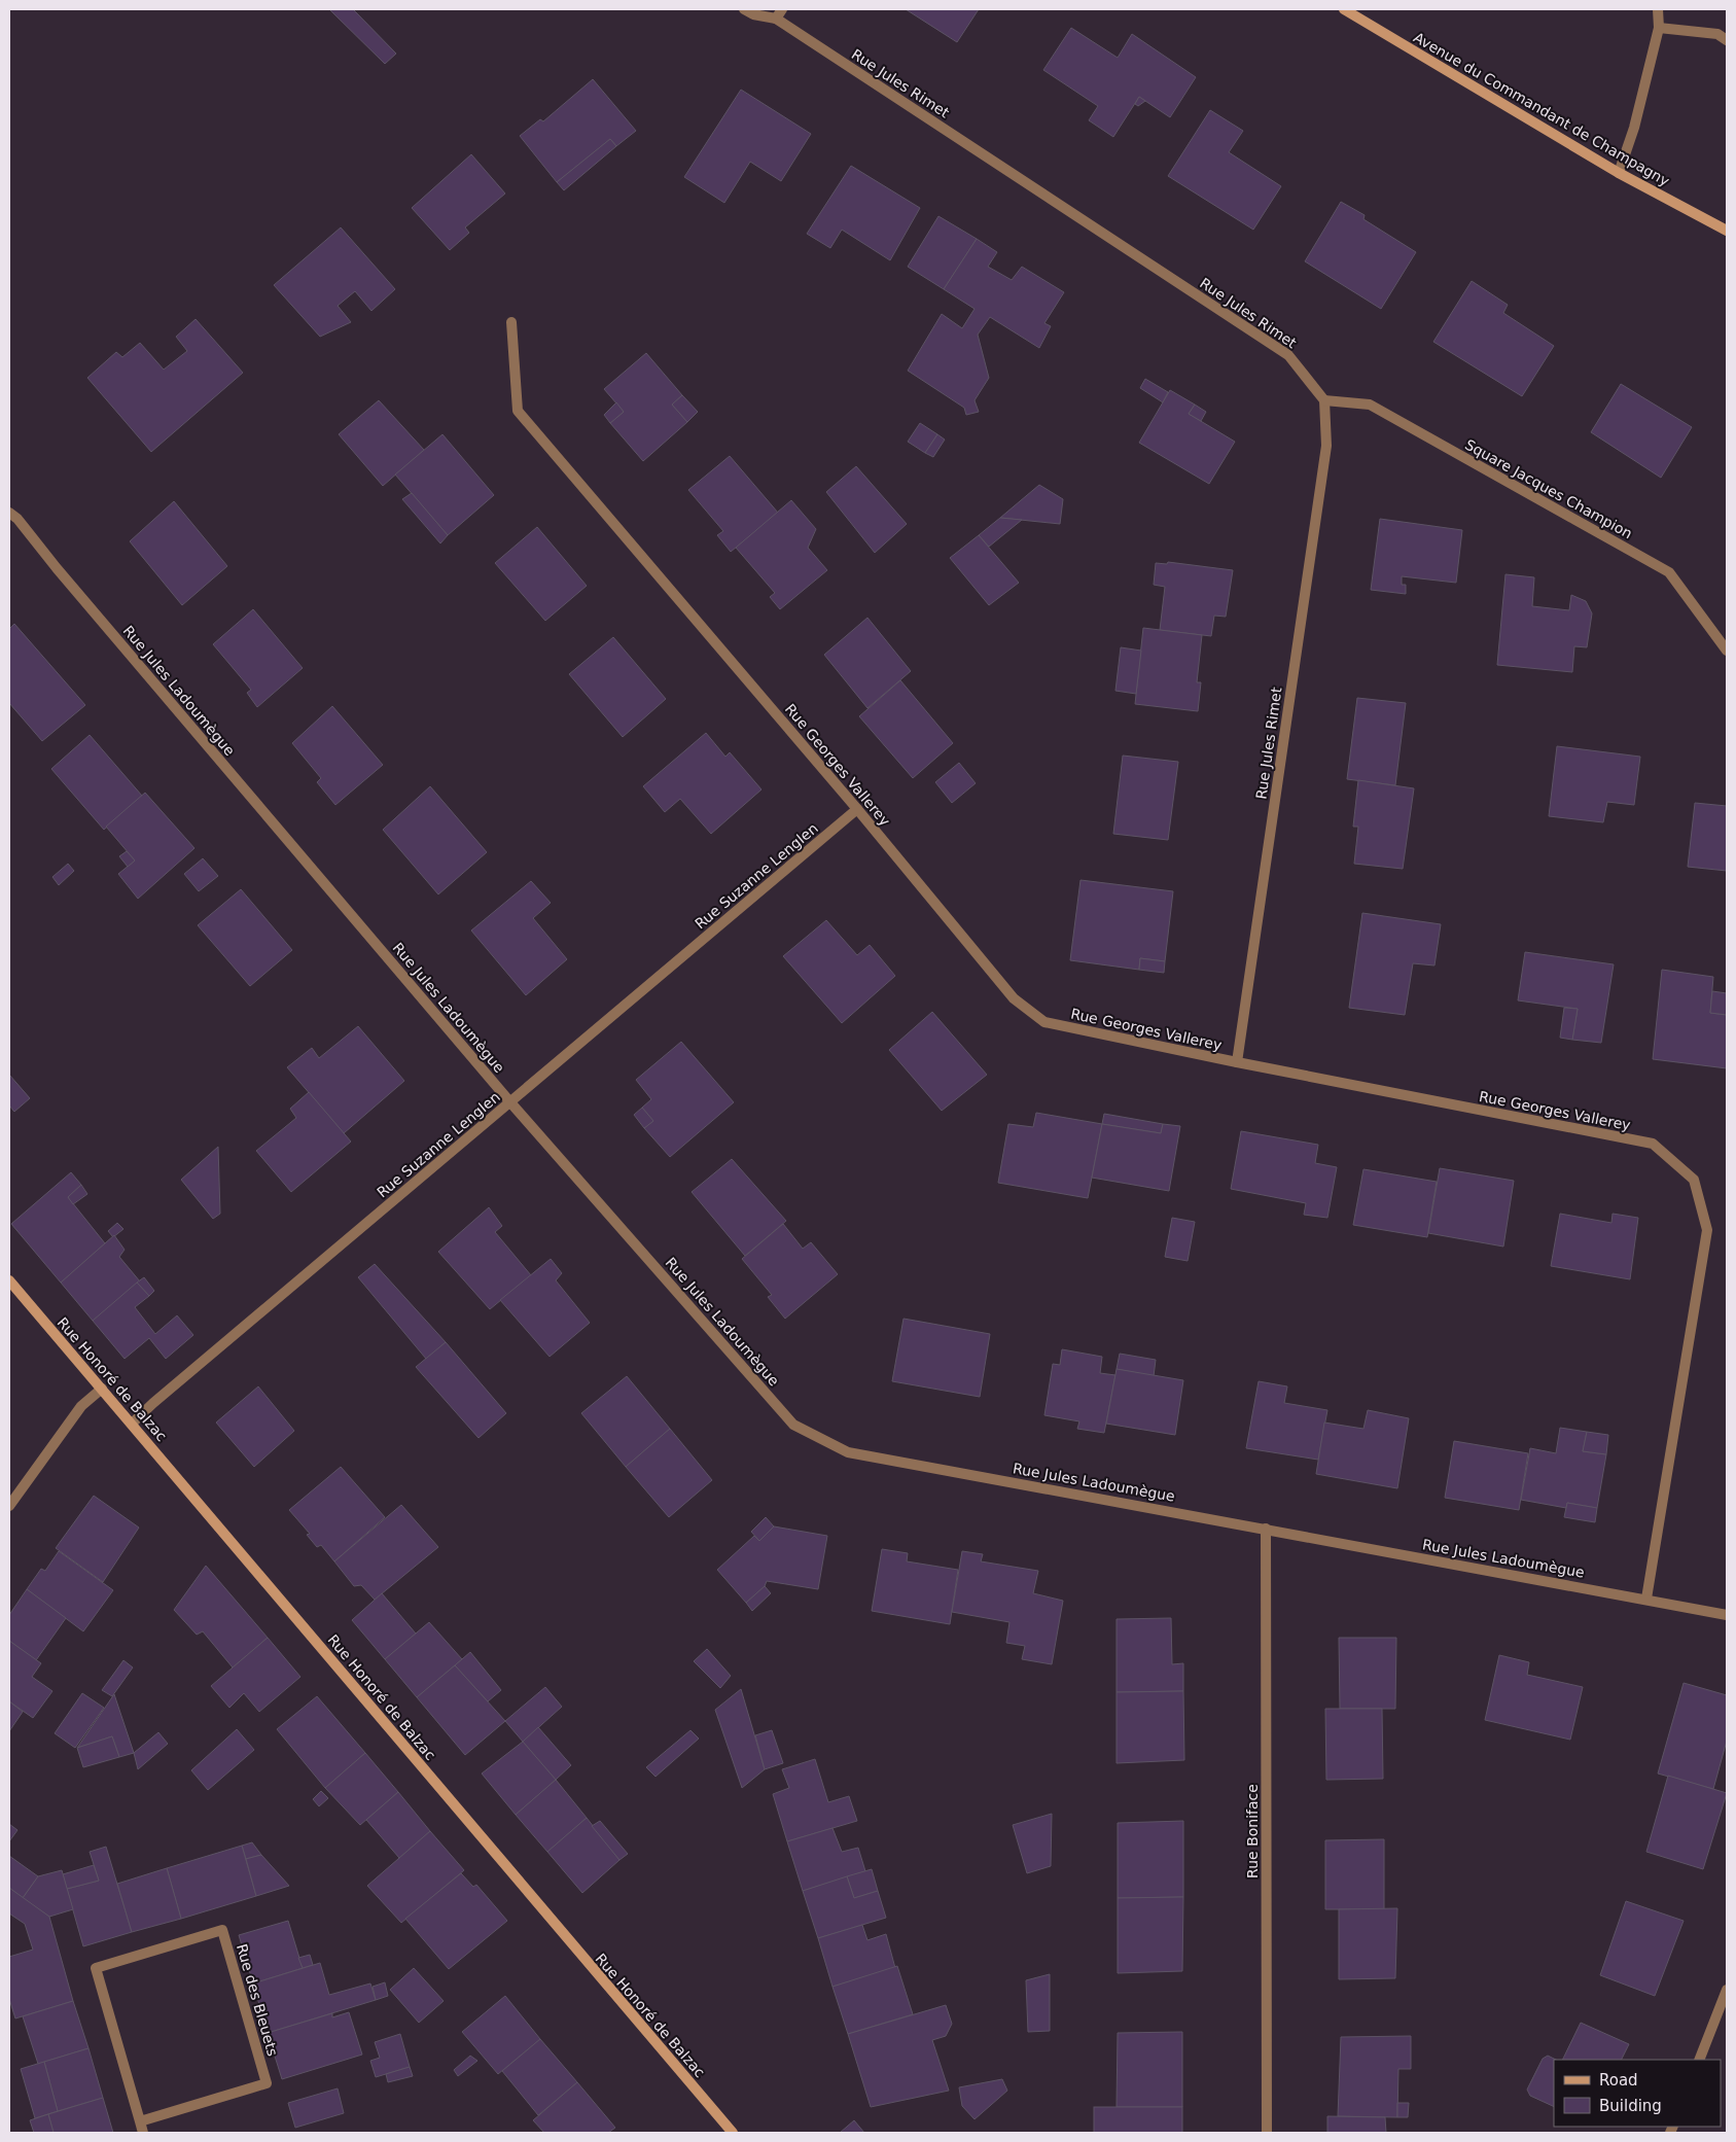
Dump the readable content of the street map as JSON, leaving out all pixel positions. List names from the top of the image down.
{
  "streets": {
    "street": [
      "Rue Jules Rimet",
      "Avenue du Commandant de Champagny",
      "Square Jacques Champion",
      "Rue Jules Ladoumègue",
      "Rue Georges Vallerey",
      "Rue Suzanne Lenglen",
      "Rue Honoré de Balzac",
      "Rue Boniface",
      "Rue des Bleuets"
    ]
  },
  "crossings": [
    ["Rue Jules Rimet", "Square Jacques Champion"],
    ["Rue Jules Rimet", "Rue Georges Vallerey"],
    ["Rue Jules Ladoumègue", "Rue Georges Vallerey"],
    ["Rue Jules Ladoumègue", "Rue Suzanne Lenglen"],
    ["Rue Jules Ladoumègue", "Rue Boniface"],
    ["Rue Georges Vallerey", "Rue Suzanne Lenglen"],
    ["Rue Suzanne Lenglen", "Rue Honoré de Balzac"]
  ],
  "legend": ["Road", "Building"]
}
